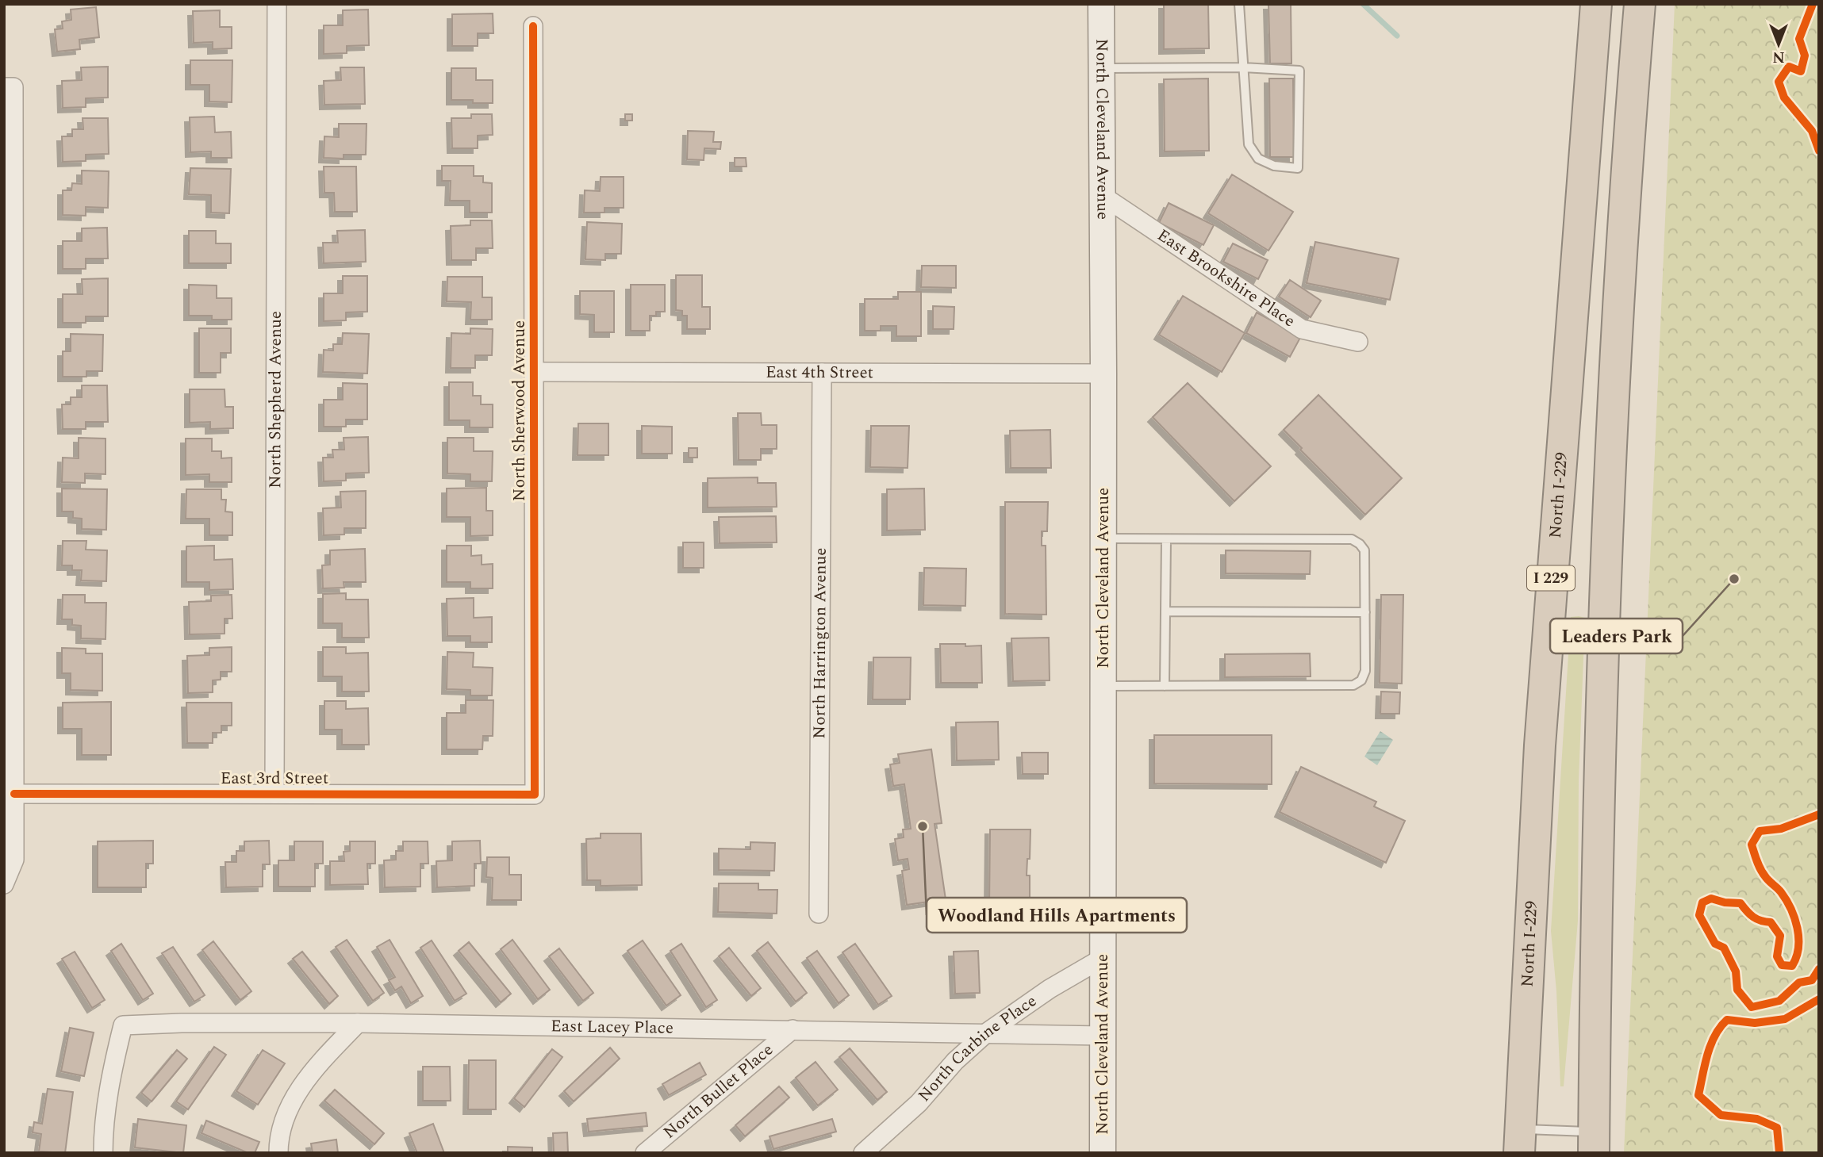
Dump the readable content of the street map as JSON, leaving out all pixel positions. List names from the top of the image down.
{
  "streets": {
    "highway": ["North I-229", "I 229"],
    "street": [
      "North Cleveland Avenue",
      "East Brookshire Place",
      "East 4th Street",
      "North Shepherd Avenue",
      "North Sherwood Avenue",
      "North Harrington Avenue",
      "East 3rd Street",
      "East Lacey Place",
      "North Carbine Place",
      "North Bullet Place"
    ]
  },
  "crossings": [
    ["North Cleveland Avenue", "East Brookshire Place"],
    ["North Cleveland Avenue", "East 4th Street"],
    ["North Cleveland Avenue", "East Lacey Place"],
    ["North Cleveland Avenue", "North Carbine Place"],
    ["East 4th Street", "North Sherwood Avenue"],
    ["East 4th Street", "North Harrington Avenue"],
    ["North Shepherd Avenue", "East 3rd Street"],
    ["North Sherwood Avenue", "East 3rd Street"],
    ["East Lacey Place", "North Carbine Place"],
    ["East Lacey Place", "North Bullet Place"]
  ],
  "places": ["Leaders Park", "Woodland Hills Apartments"],
  "north": "bottom"
}
